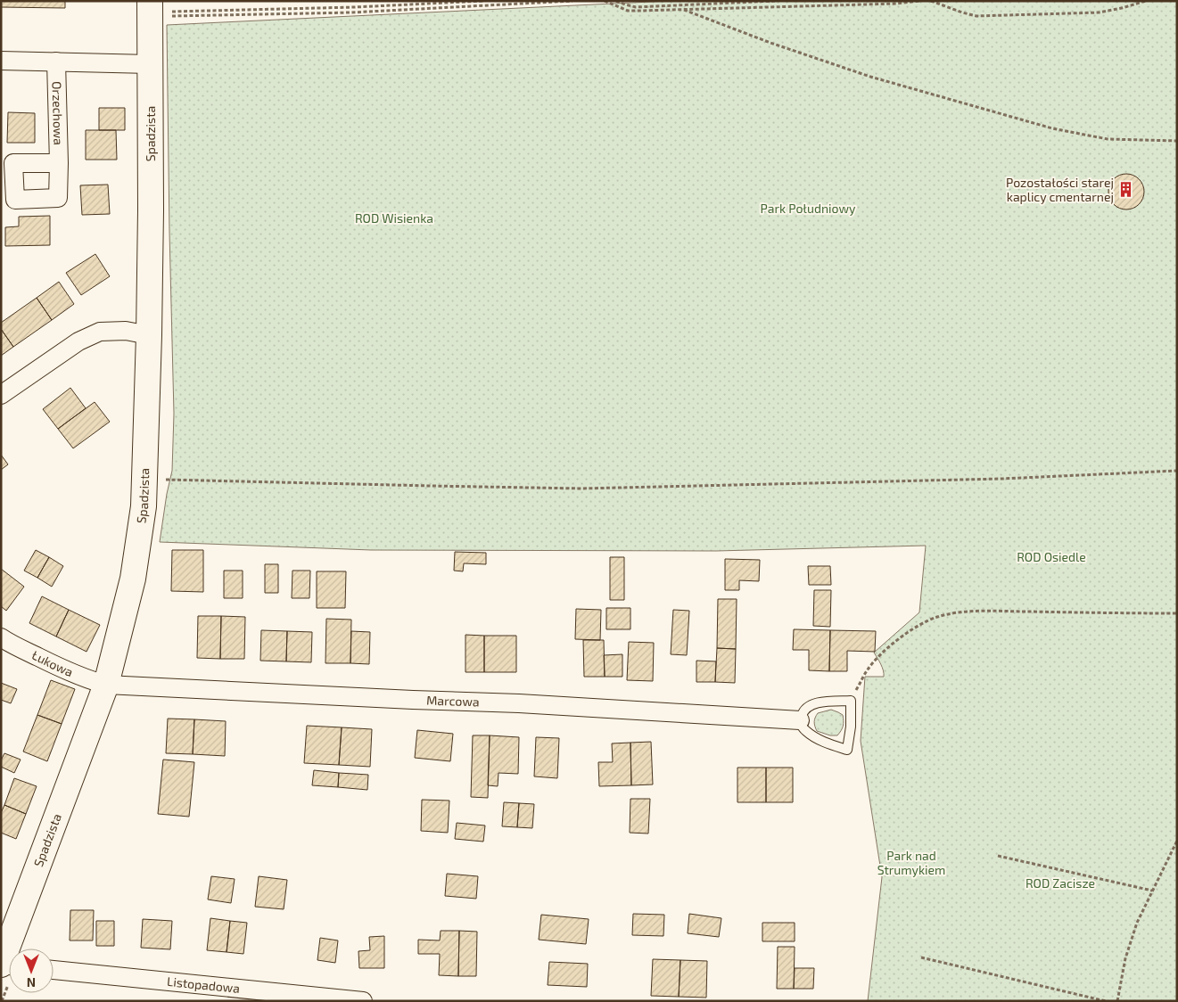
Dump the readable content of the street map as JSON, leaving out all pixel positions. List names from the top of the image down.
{
  "streets": {
    "street": [
      "Orzechowa",
      "Spadzista",
      "Łukowa",
      "Marcowa",
      "Listopadowa"
    ]
  },
  "crossings": [
    ["Orzechowa", "Spadzista"],
    ["Spadzista", "Łukowa"],
    ["Spadzista", "Marcowa"],
    ["Łukowa", "Marcowa"]
  ],
  "parks": [
    "Park Południowy",
    "ROD Wisienka",
    "ROD Osiedle",
    "Park nad Strumykiem",
    "ROD Zacisze"
  ],
  "places": {
    "building": ["Pozostałości starej kaplicy cmentarnej"]
  },
  "north": "bottom"
}
